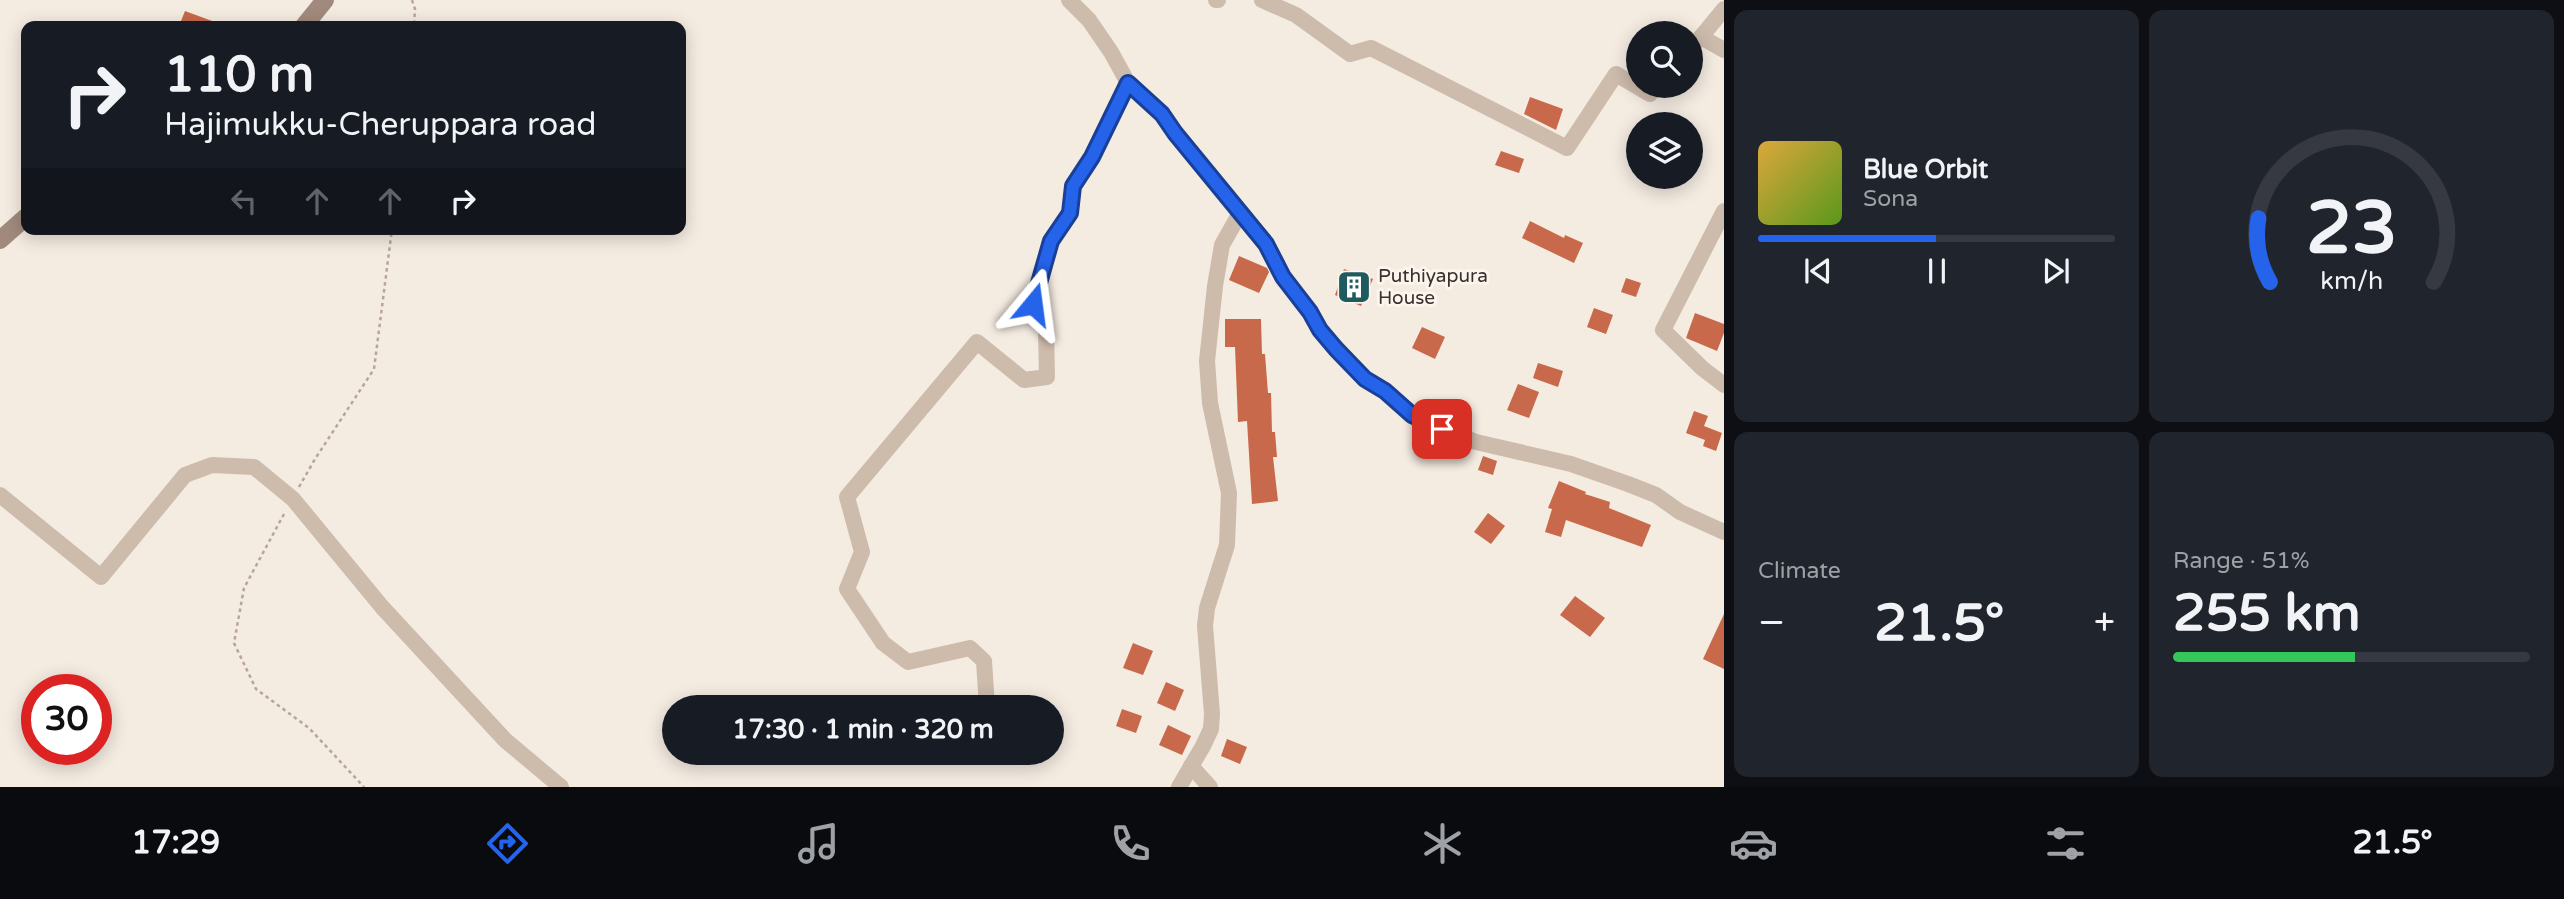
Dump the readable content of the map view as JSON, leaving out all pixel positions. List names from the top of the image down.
{
  "places": {
    "building": ["Puthiyapura House"]
  },
  "page": {
    "turn": ["110 m", "Hajimukku-Cheruppara road"],
    "song": ["Blue Orbit", "Sona"],
    "tile": [
      "Climate",
      ["Range · 51%", "255 km"]
    ],
    "heat": ["−", "21.5°", "+"],
    "limit": "30",
    "trip": "17:30 · 1 min · 320 m",
    "tabs": ["17:29", "21.5°"],
    "gauge": ["23", "km/h"]
  }
}
